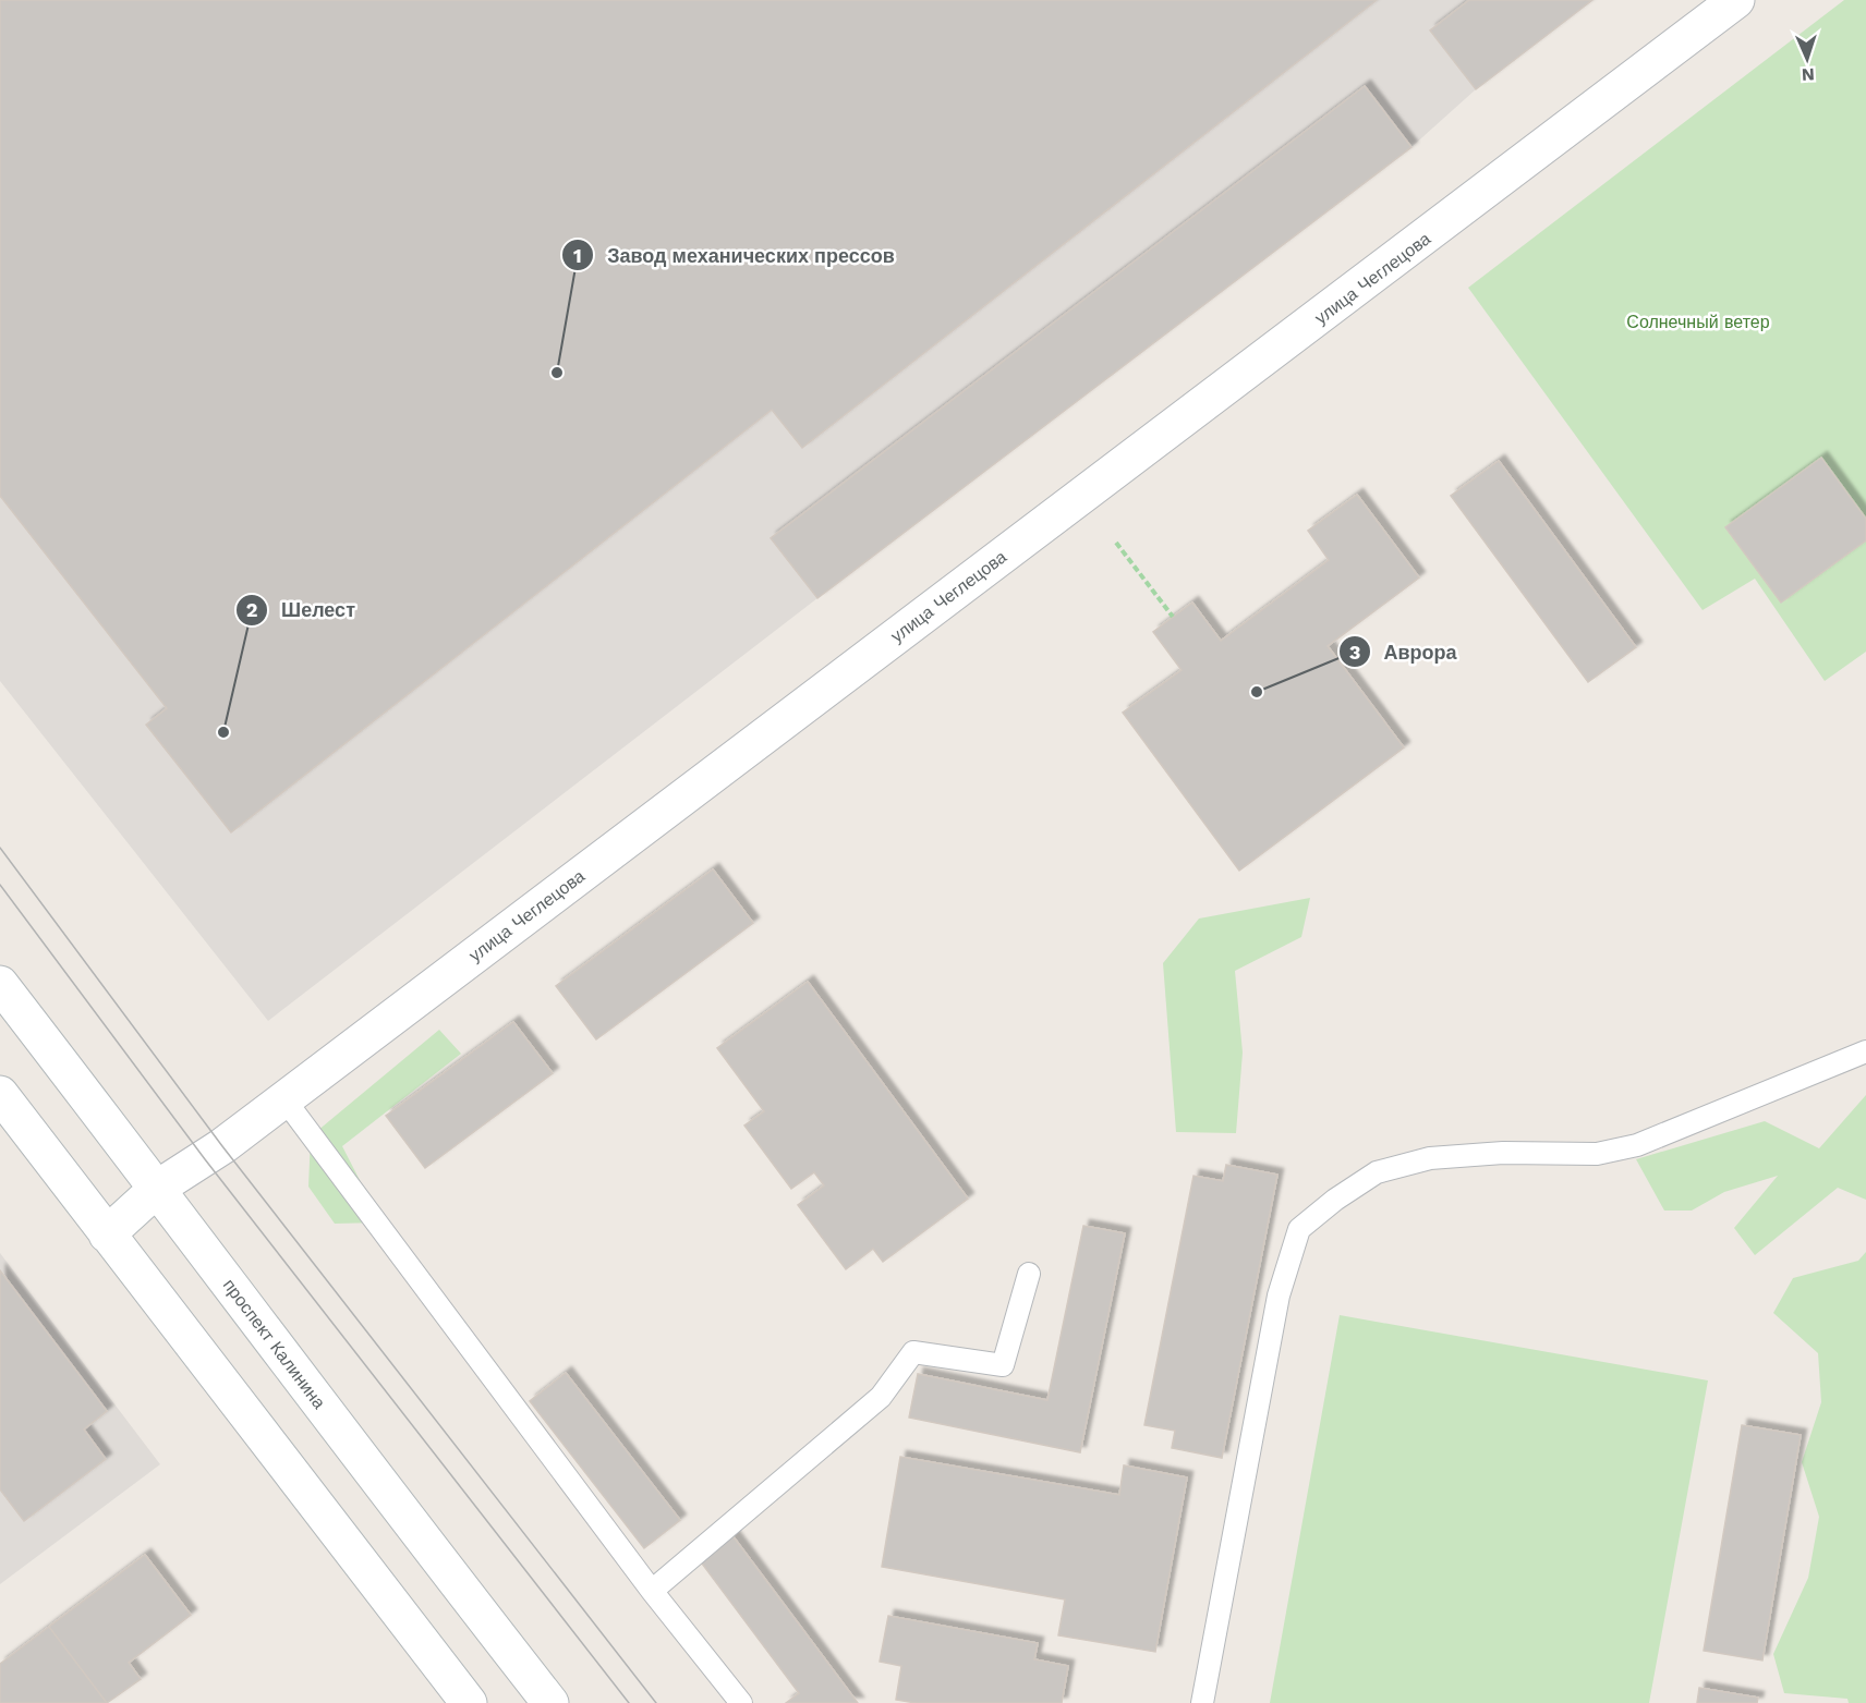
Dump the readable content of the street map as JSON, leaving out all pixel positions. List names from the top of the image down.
{
  "streets": {
    "street": ["улица Чеглецова", "проспект Калинина"]
  },
  "crossings": [
    ["улица Чеглецова", "проспект Калинина"]
  ],
  "parks": ["Солнечный ветер"],
  "places": ["Завод механических прессов", "Аврора", "Шелест"],
  "north": "bottom"
}
